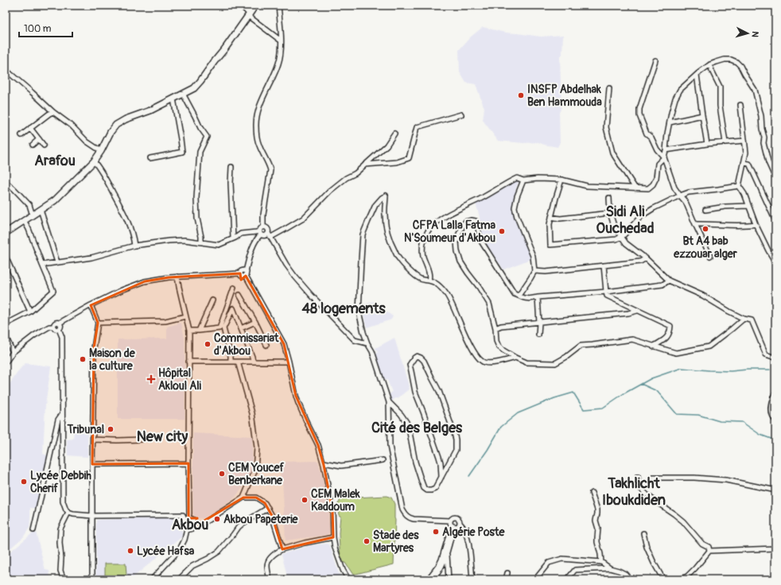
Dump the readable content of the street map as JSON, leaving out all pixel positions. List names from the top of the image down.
{
  "districts": [
    "Arafou",
    "Sidi Ali Ouchedad",
    "48 logements",
    "Cité des Belges",
    "New city",
    "Takhlicht Iboukdiden",
    "Akbou"
  ],
  "places": {
    "other": [
      "INSFP Abdelhak Ben Hammouda",
      "Bt A4 bab ezzouar alger",
      "CFPA Lalla Fatma N'Soumeur d'Akbou",
      "Commissariat d'Akbou",
      "Maison de la culture",
      "Tribunal",
      "CEM Youcef Benberkane",
      "Lycée Debbih Cherif",
      "CEM Malek Kaddoum",
      "Akbou Papeterie",
      "Algérie Poste",
      "Stade des Martyres",
      "Lycée Hafsa"
    ],
    "health": ["Hôpital Akloul Ali"]
  },
  "scale_bar": "100 m",
  "north": "right"
}
